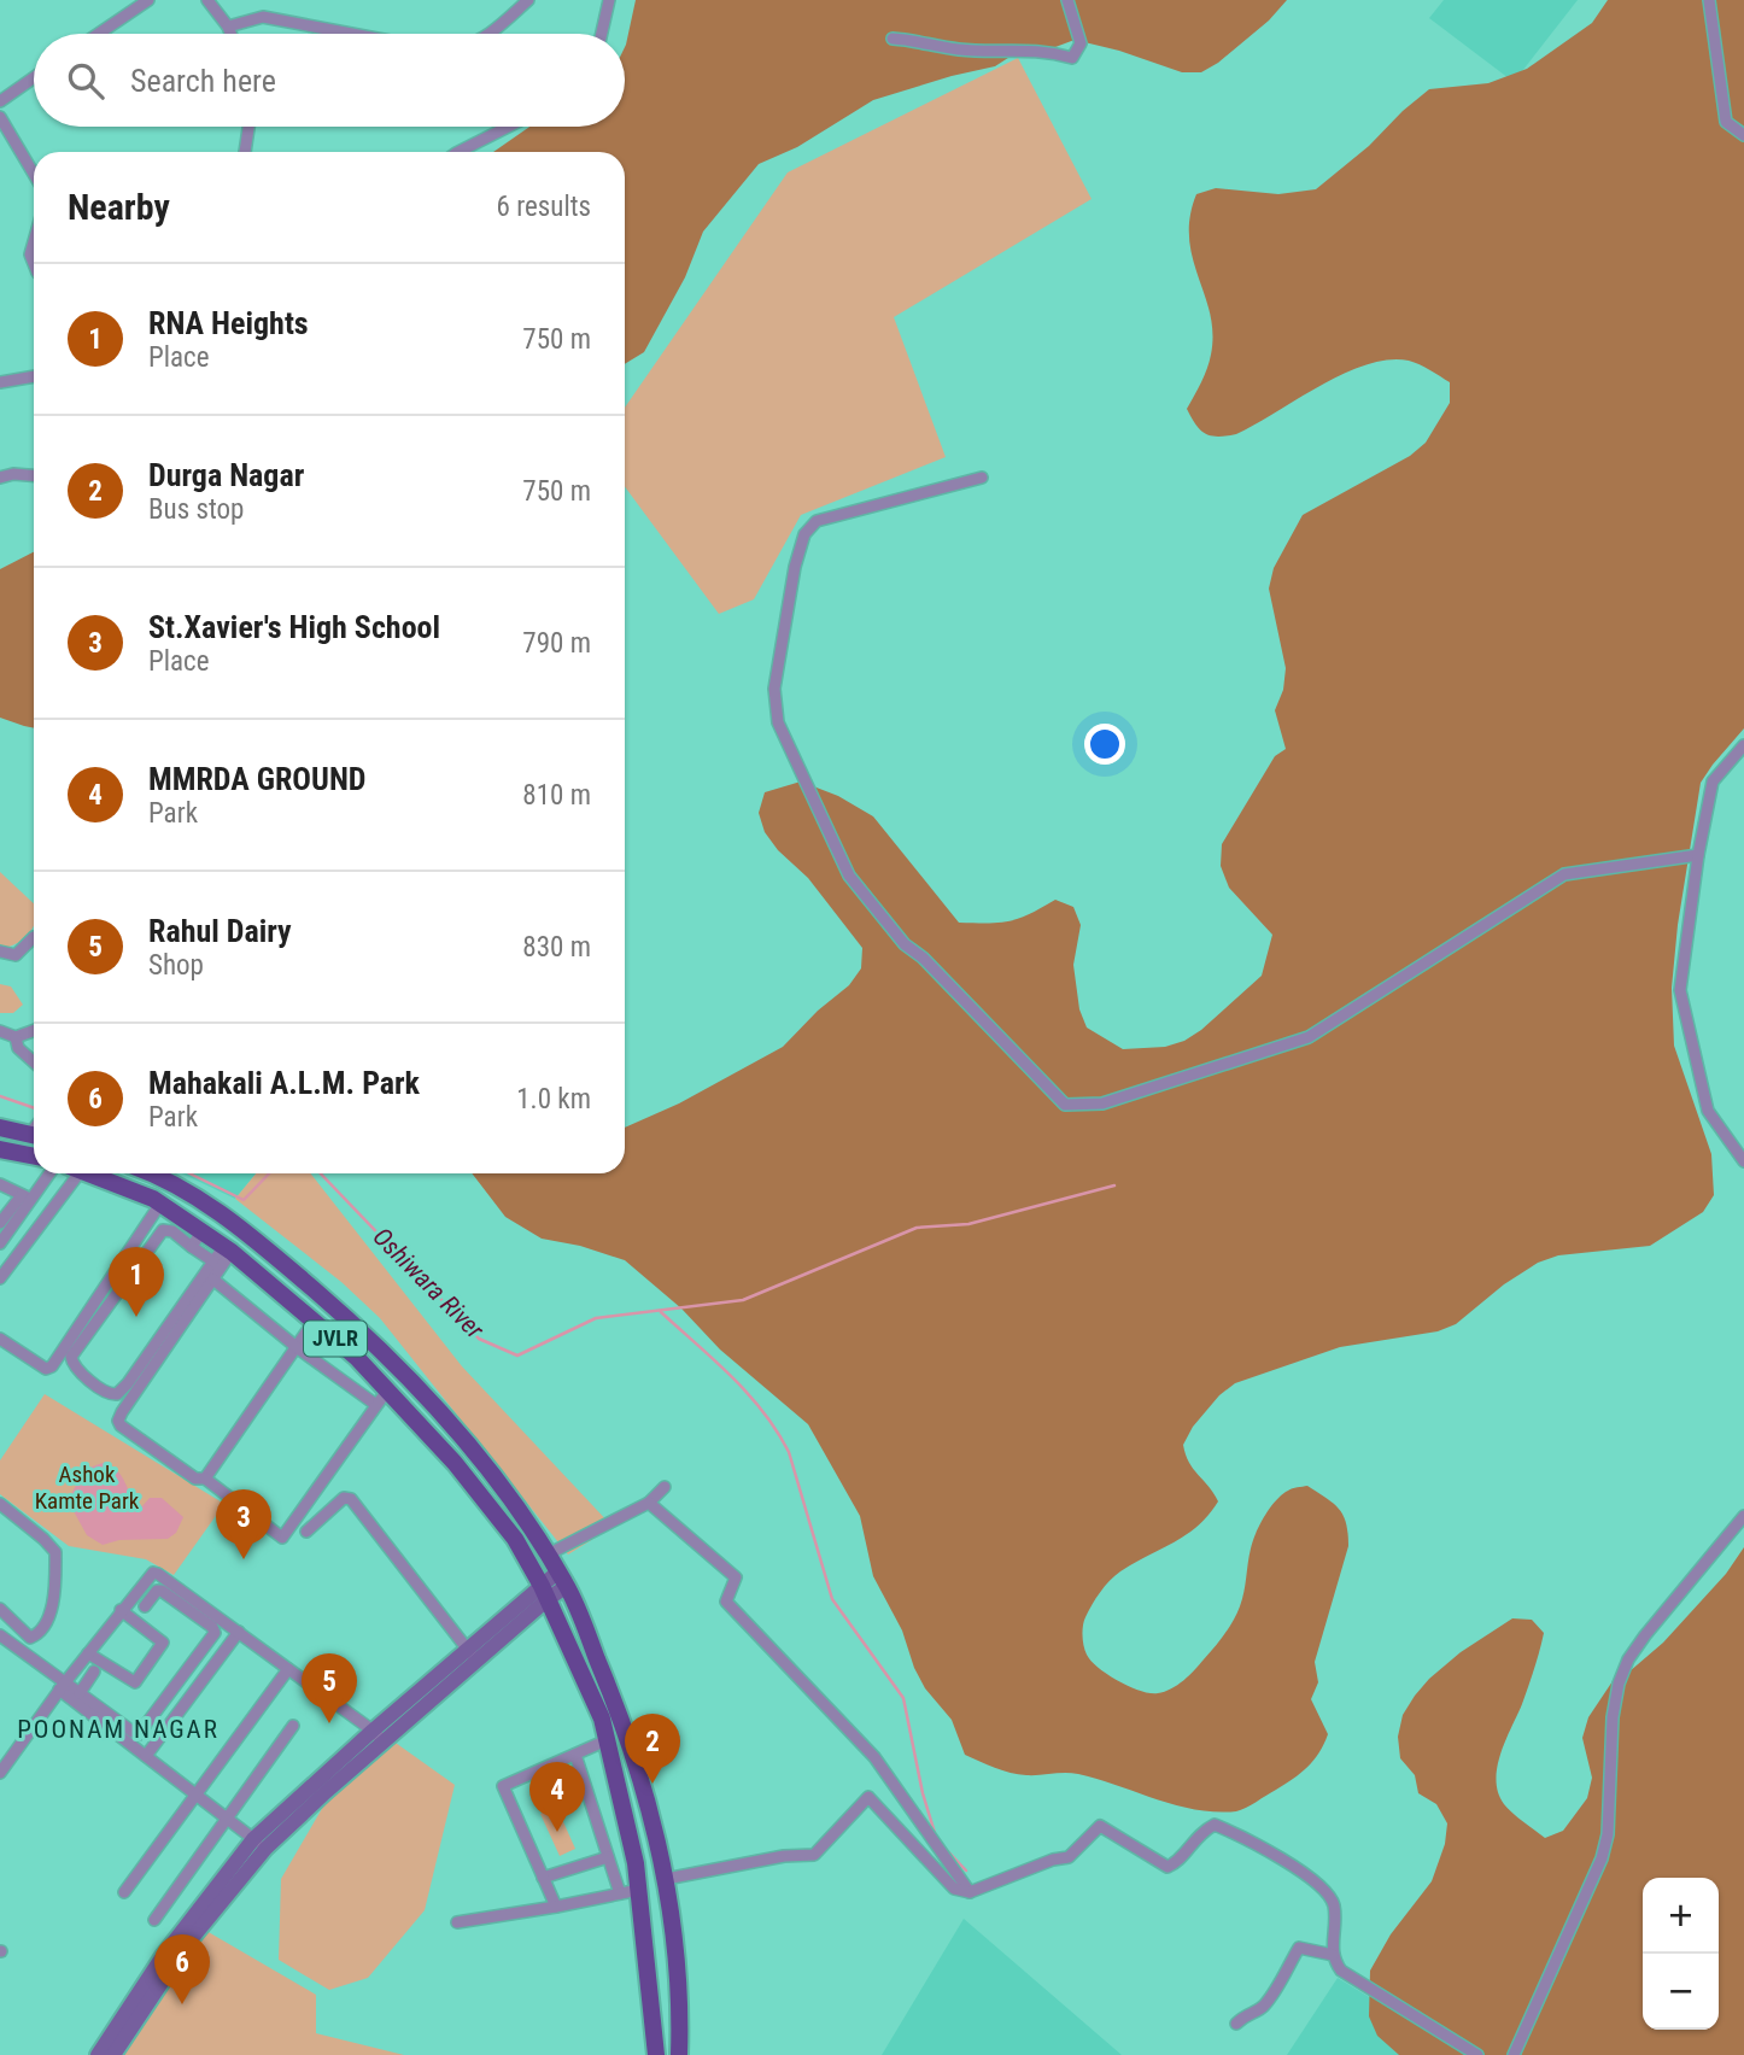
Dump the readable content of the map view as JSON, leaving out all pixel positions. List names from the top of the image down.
{
  "streets": {
    "main road": ["JVLR"]
  },
  "districts": ["POONAM NAGAR"],
  "water": ["Oshiwara River"],
  "parks": ["Ashok Kamte Park"],
  "page": {
    "search": "Search here",
    "heading": ["Nearby", "6 results"],
    "list": [
      {
        "mark": "1",
        "name": "RNA Heights",
        "note": "Place",
        "value": "750 m"
      },
      {
        "mark": "2",
        "name": "Durga Nagar",
        "note": "Bus stop",
        "value": "750 m"
      },
      {
        "mark": "3",
        "name": "St.Xavier's High School",
        "note": "Place",
        "value": "790 m"
      },
      {
        "mark": "4",
        "name": "MMRDA GROUND",
        "note": "Park",
        "value": "810 m"
      },
      {
        "mark": "5",
        "name": "Rahul Dairy",
        "note": "Shop",
        "value": "830 m"
      },
      {
        "mark": "6",
        "name": "Mahakali A.L.M. Park",
        "note": "Park",
        "value": "1.0 km"
      }
    ],
    "pins": [
      "1",
      "3",
      "5",
      "2",
      "4",
      "6"
    ],
    "map_buttons": ["+", "−"]
  }
}
